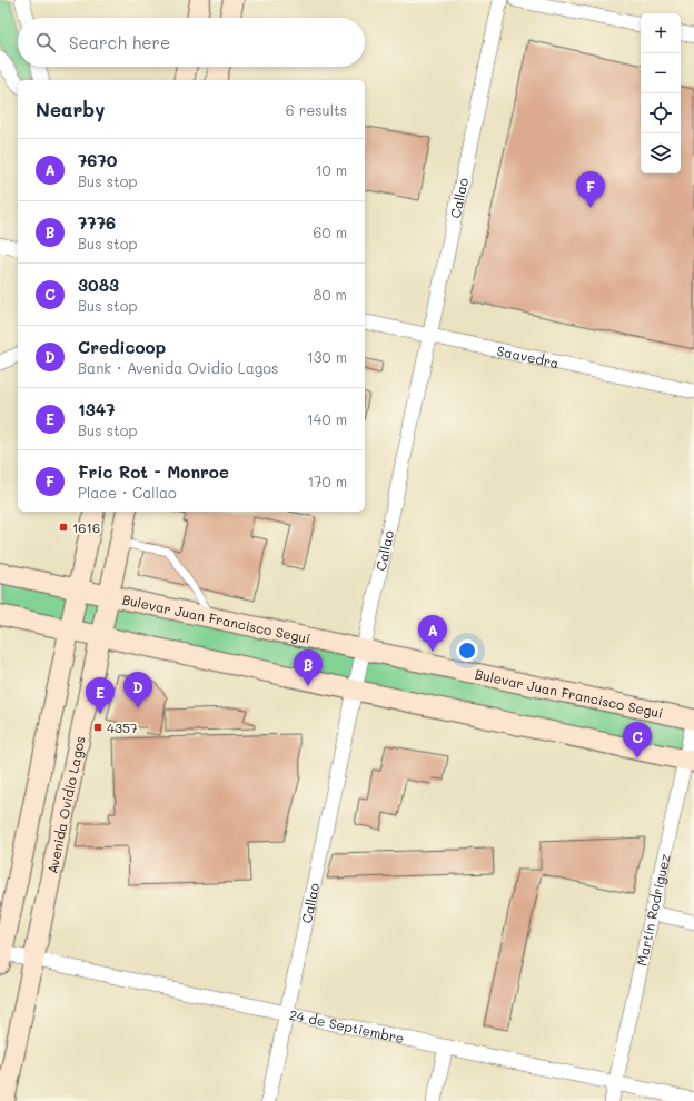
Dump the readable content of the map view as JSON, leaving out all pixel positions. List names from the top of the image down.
{
  "streets": {
    "main road": ["Bulevar Juan Francisco Seguí", "Avenida Ovidio Lagos"],
    "street": [
      "Callao",
      "Saavedra",
      "Martín Rodríguez",
      "24 de Septiembre"
    ]
  },
  "crossings": [
    ["Callao", "Saavedra"],
    ["Callao", "Bulevar Juan Francisco Seguí"],
    ["Callao", "24 de Septiembre"],
    ["Bulevar Juan Francisco Seguí", "Avenida Ovidio Lagos"],
    ["Bulevar Juan Francisco Seguí", "Martín Rodríguez"],
    ["Avenida Ovidio Lagos", "24 de Septiembre"],
    ["Martín Rodríguez", "24 de Septiembre"]
  ],
  "places": {
    "transit": ["1616", "4357"]
  },
  "page": {
    "map_buttons": ["+", "−"],
    "search": "Search here",
    "heading": ["Nearby", "6 results"],
    "list": [
      {
        "mark": "A",
        "name": "7670",
        "note": "Bus stop",
        "value": "10 m"
      },
      {
        "mark": "B",
        "name": "7776",
        "note": "Bus stop",
        "value": "60 m"
      },
      {
        "mark": "C",
        "name": "3083",
        "note": "Bus stop",
        "value": "80 m"
      },
      {
        "mark": "D",
        "name": "Credicoop",
        "note": "Bank · Avenida Ovidio Lagos",
        "value": "130 m"
      },
      {
        "mark": "E",
        "name": "1347",
        "note": "Bus stop",
        "value": "140 m"
      },
      {
        "mark": "F",
        "name": "Fric Rot - Monroe",
        "note": "Place · Callao",
        "value": "170 m"
      }
    ],
    "pins": [
      "F",
      "A",
      "B",
      "D",
      "E",
      "C"
    ]
  }
}
